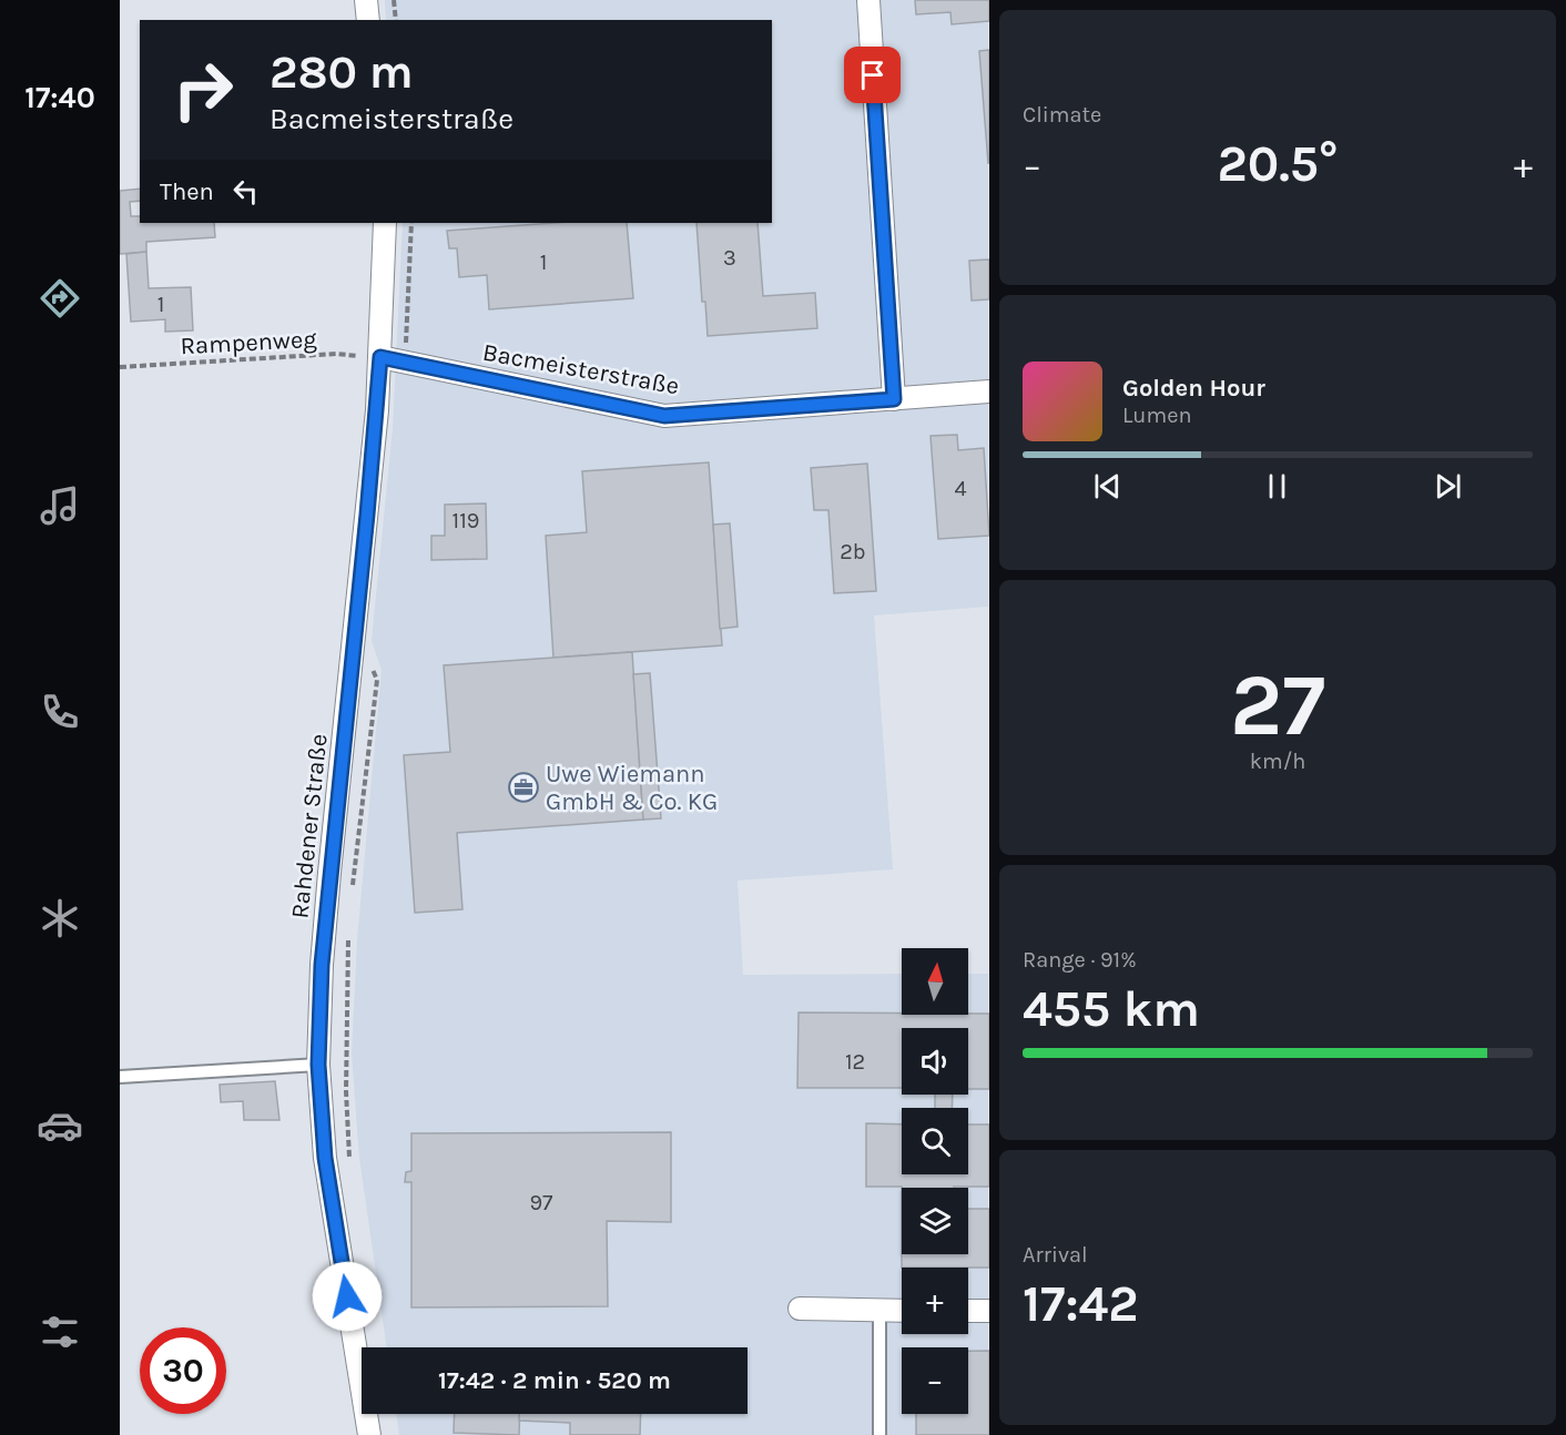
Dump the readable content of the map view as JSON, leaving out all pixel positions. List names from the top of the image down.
{
  "streets": {
    "street": ["Bacmeisterstraße", "Rahdener Straße"],
    "path": ["Rampenweg"]
  },
  "crossings": [
    ["Rampenweg", "Bacmeisterstraße"],
    ["Rampenweg", "Rahdener Straße"],
    ["Bacmeisterstraße", "Rahdener Straße"]
  ],
  "places": {
    "office": ["Uwe Wiemann GmbH & Co. KG"]
  },
  "house_numbers": [
    "3",
    "1",
    "1",
    "4",
    "119",
    "2b",
    "12",
    "97"
  ],
  "north": "top",
  "page": {
    "tabs": "17:40",
    "tile": [
      "Climate",
      ["27", "km/h"],
      ["Range · 91%", "455 km"],
      ["Arrival", "17:42"]
    ],
    "turn": ["280 m", "Bacmeisterstraße"],
    "heat": ["−", "20.5°", "+"],
    "then": "Then",
    "song": ["Golden Hour", "Lumen"],
    "map_buttons": ["+", "−"],
    "limit": "30",
    "trip": "17:42 · 2 min · 520 m"
  }
}
